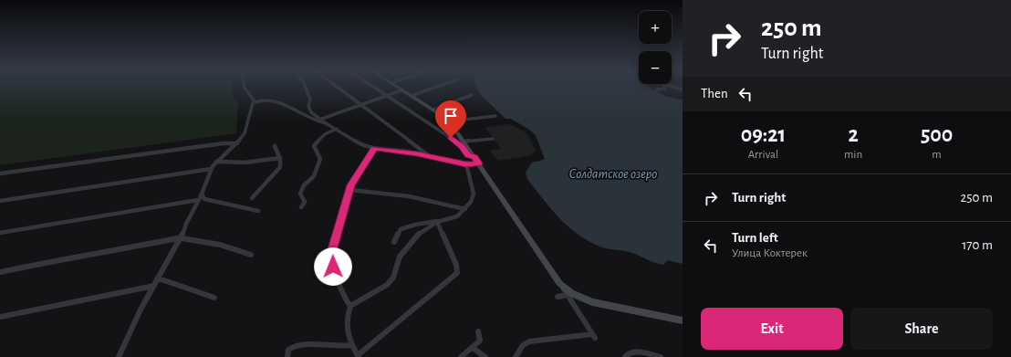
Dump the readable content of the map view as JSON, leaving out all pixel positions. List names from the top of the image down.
{
  "water": ["Солдатское озеро"],
  "page": {
    "turn": ["250 m", "Turn right"],
    "map_buttons": ["+", "−"],
    "then": "Then",
    "eta": [
      "09:21",
      "Arrival",
      "2",
      "min",
      "500",
      "m"
    ],
    "list": [
      {
        "name": "Turn right",
        "value": "250 m"
      },
      {
        "name": "Turn left",
        "note": "Улица Коктерек",
        "value": "170 m"
      }
    ],
    "buttons": ["Exit", "Share"]
  }
}
